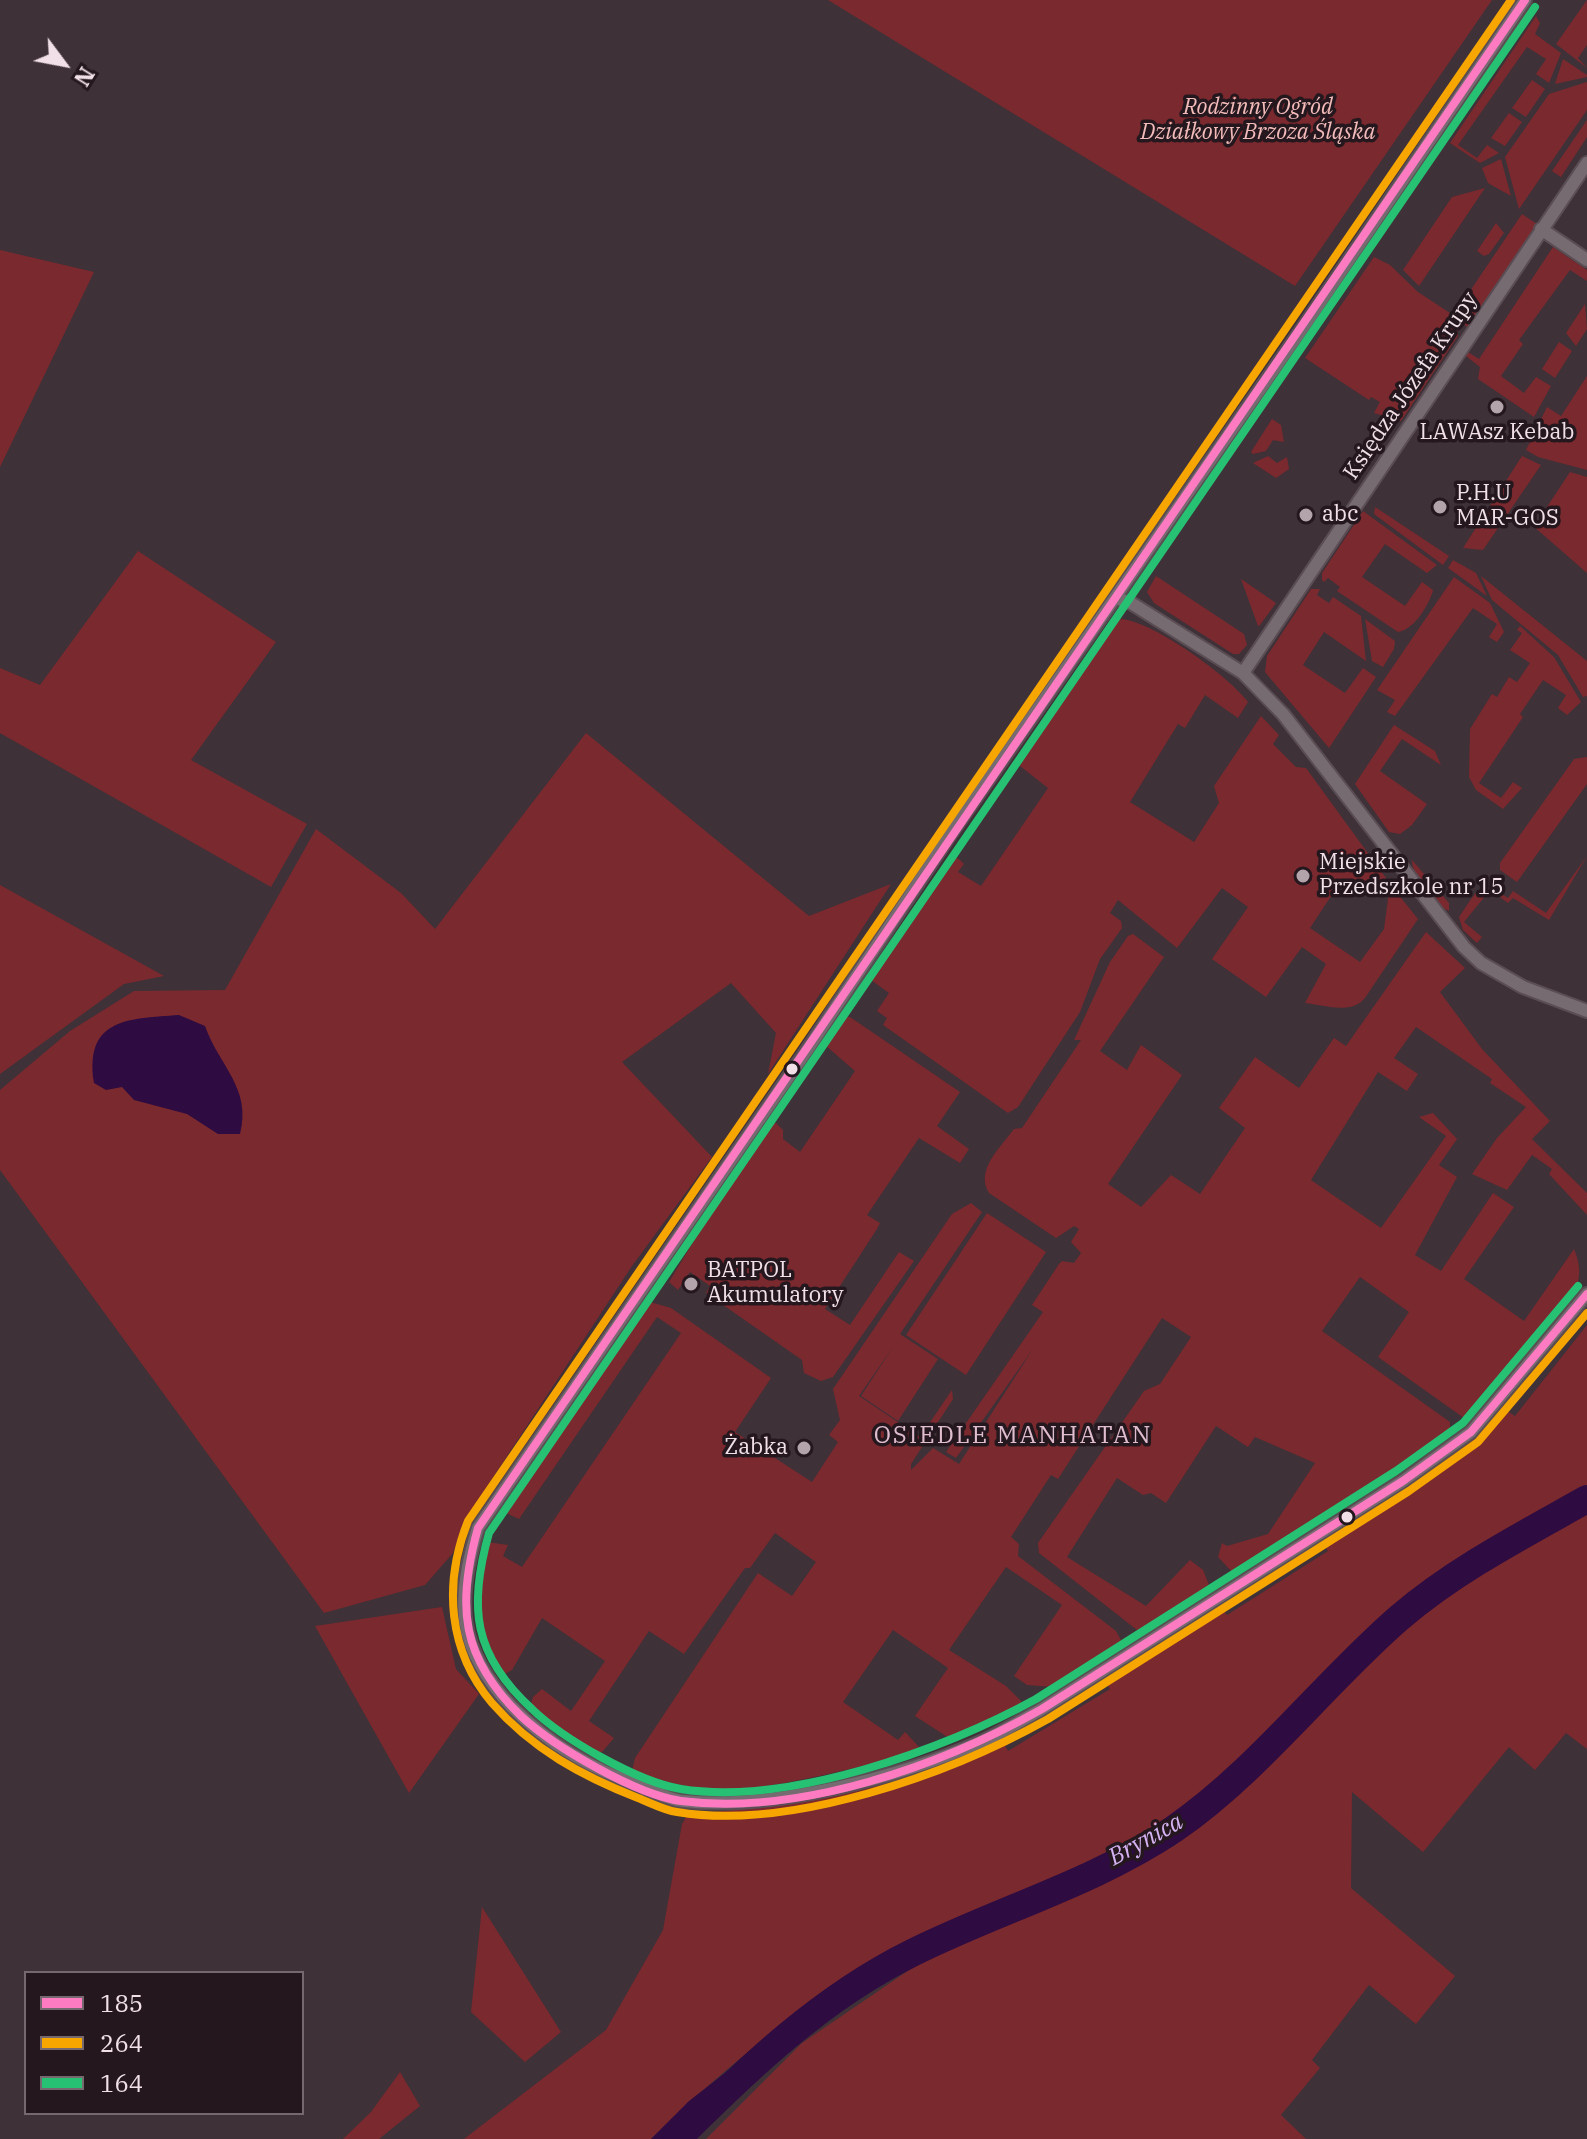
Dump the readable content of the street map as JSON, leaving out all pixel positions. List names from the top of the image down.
{
  "streets": {
    "street": ["Księdza Józefa Krupy"]
  },
  "districts": ["OSIEDLE MANHATAN"],
  "water": ["Brynica"],
  "parks": ["Rodzinny Ogród Działkowy Brzoza Śląska"],
  "places": [
    "LAWAsz Kebab",
    "P.H.U MAR-GOS",
    "abc",
    "Miejskie Przedszkole nr 15",
    "BATPOL Akumulatory",
    "Żabka"
  ],
  "lines": ["transit line 185", "transit line 264", "transit line 164"],
  "legend": ["185", "264", "164"],
  "north": "bottom right"
}
